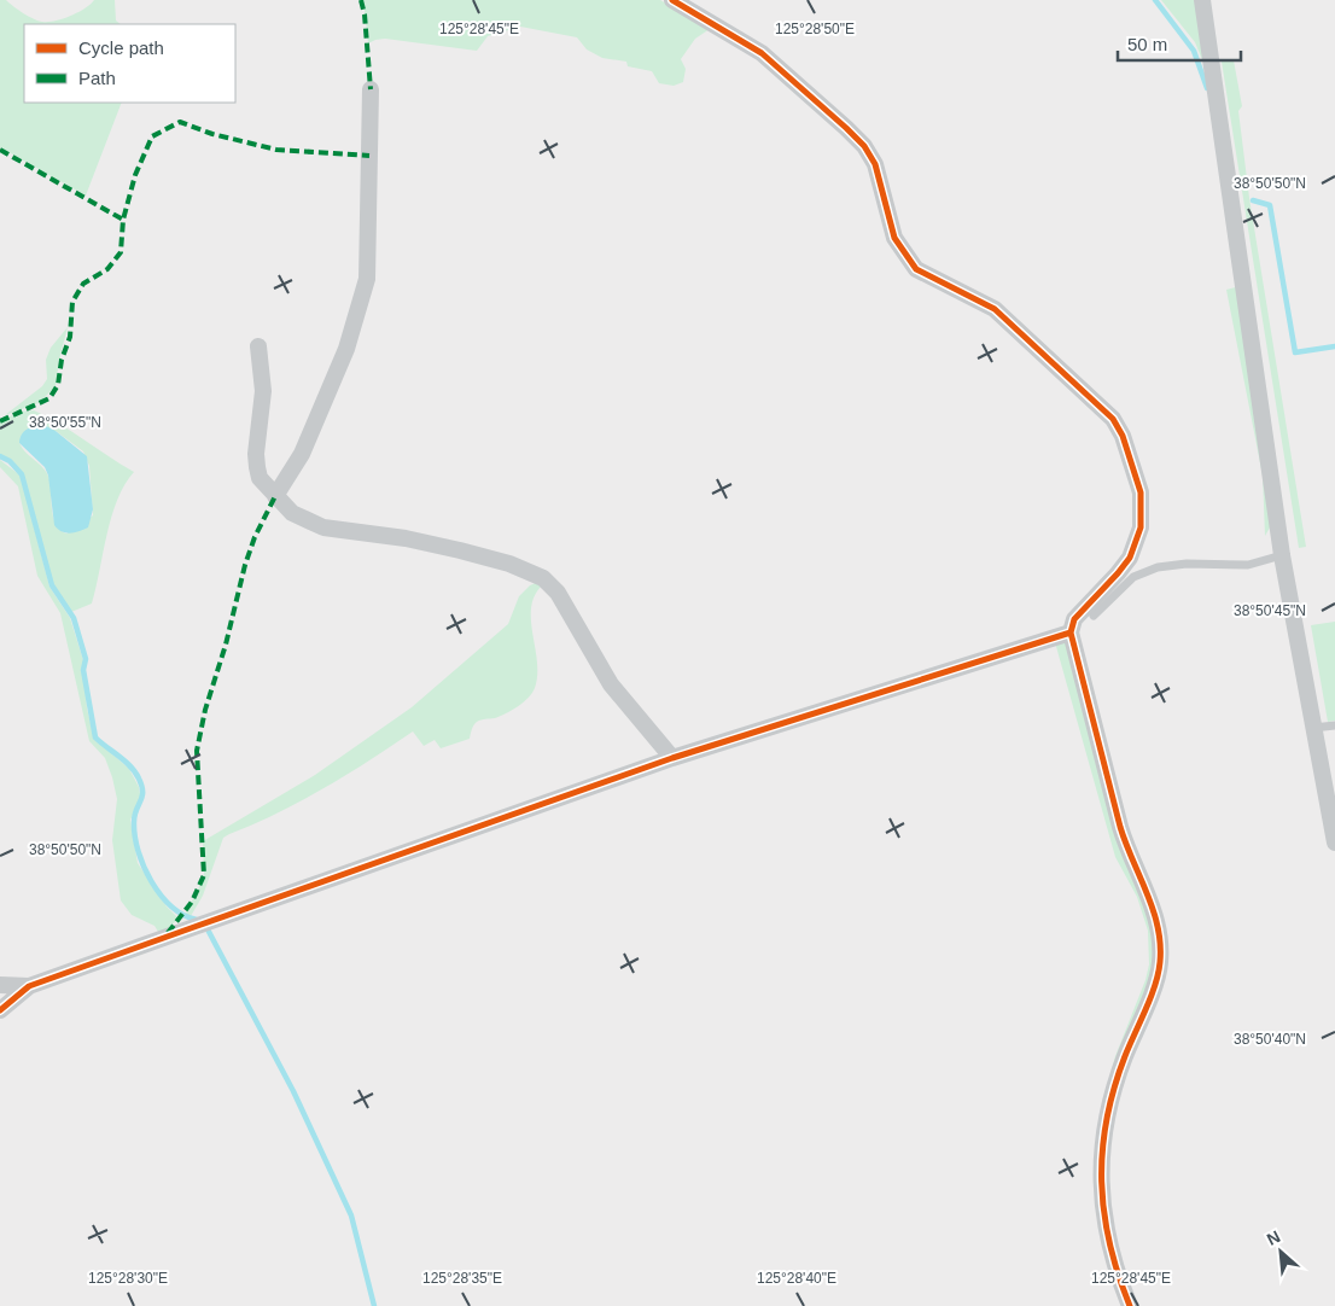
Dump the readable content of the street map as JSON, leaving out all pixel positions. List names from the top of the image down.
{
  "legend": ["Cycle path", "Path"],
  "scale_bar": "50 m",
  "north": "top left",
  "coordinates": [
    "125°28'45\"E",
    "125°28'50\"E",
    "38°50'50\"N",
    "38°50'55\"N",
    "38°50'45\"N",
    "38°50'40\"N",
    "125°28'30\"E",
    "125°28'35\"E",
    "125°28'40\"E"
  ]
}
